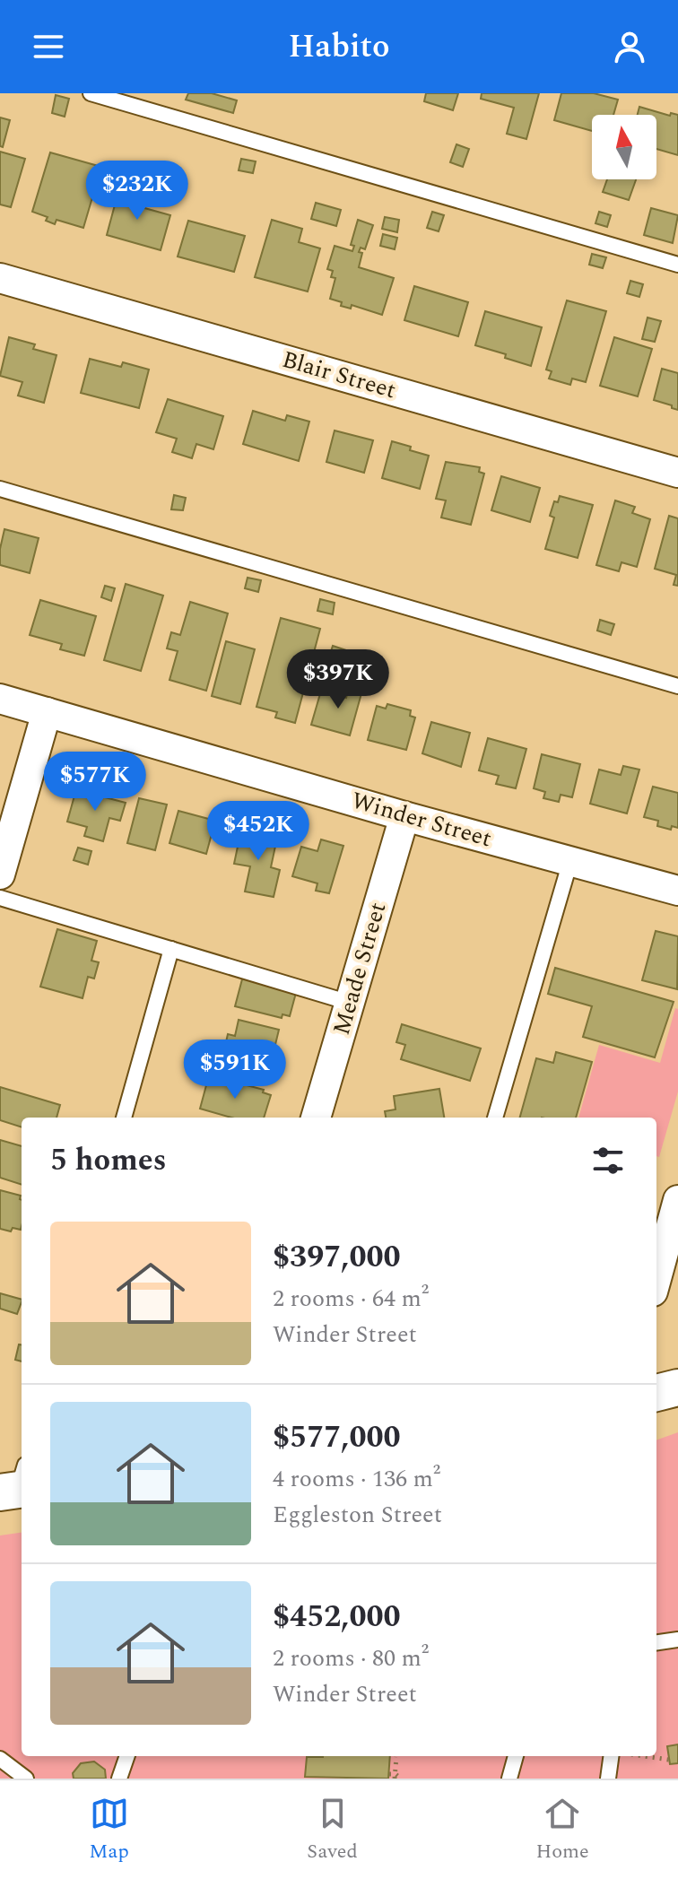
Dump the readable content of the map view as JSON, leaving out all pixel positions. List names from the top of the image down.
{
  "streets": {
    "street": ["Blair Street", "Winder Street", "Meade Street"]
  },
  "crossings": [
    ["Winder Street", "Meade Street"]
  ],
  "north": "top",
  "page": {
    "header": "Habito",
    "price": [
      "$232K",
      "$397K",
      "$577K",
      "$452K",
      "$591K"
    ],
    "heading": "5 homes",
    "list": [
      {
        "name": "$397,000",
        "note": "2 rooms · 64 m² · Winder Street"
      },
      {
        "name": "$577,000",
        "note": "4 rooms · 136 m² · Eggleston Street"
      },
      {
        "name": "$452,000",
        "note": "2 rooms · 80 m² · Winder Street"
      }
    ],
    "tabs": ["Map", "Saved", "Home"]
  }
}
